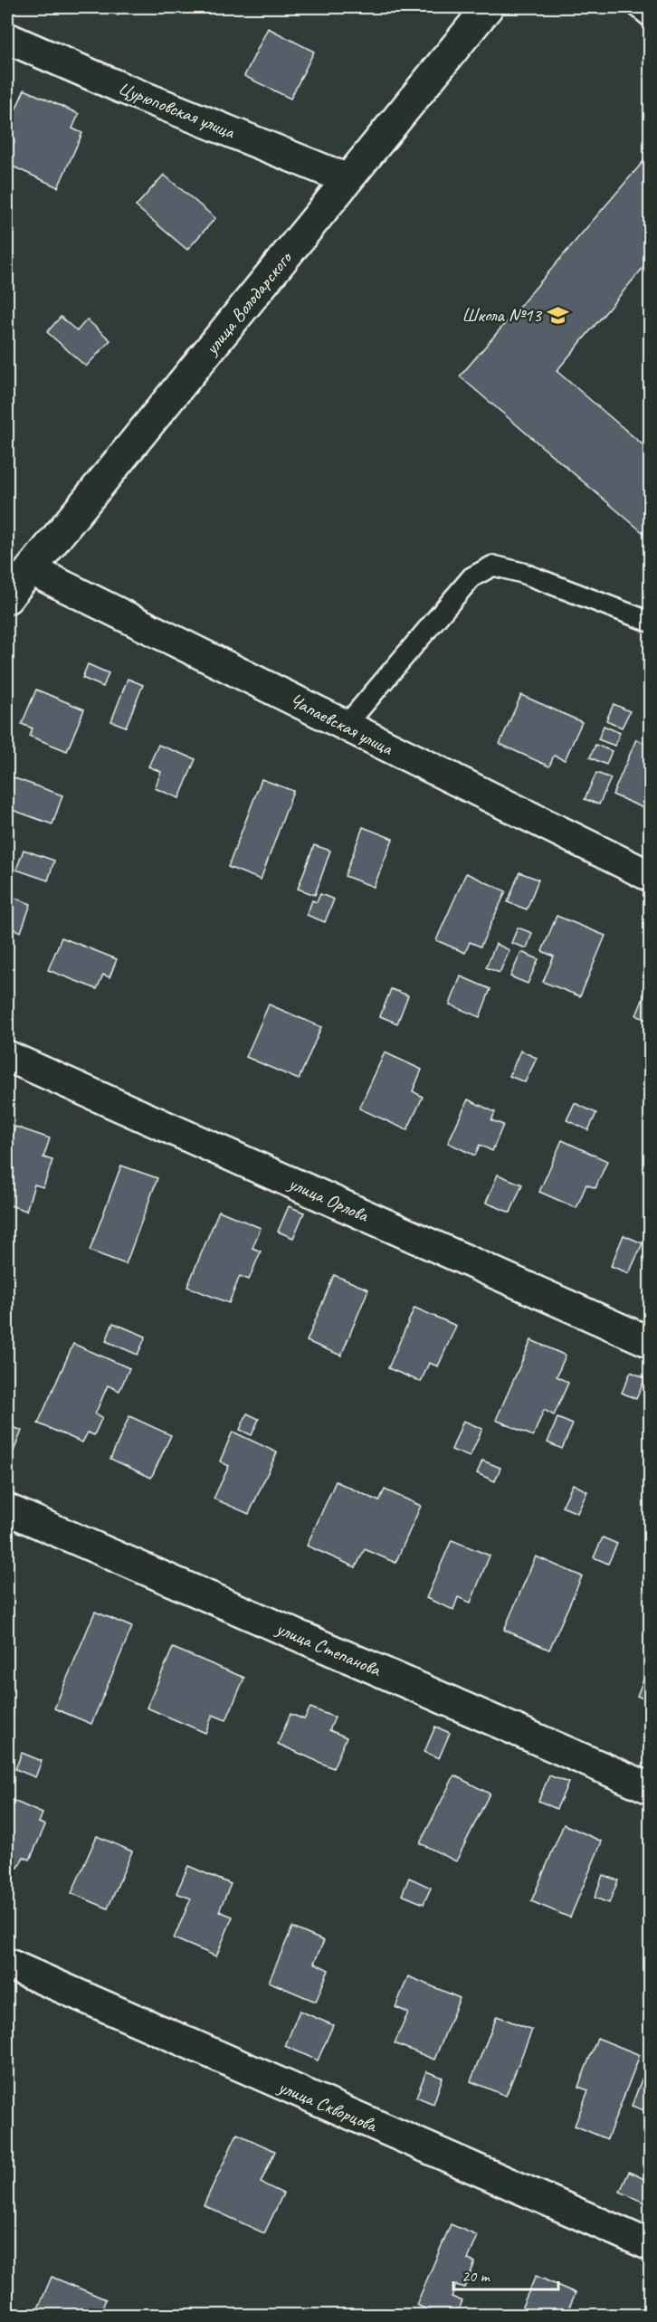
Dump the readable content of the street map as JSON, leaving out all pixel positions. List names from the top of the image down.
{
  "streets": {
    "street": [
      "Цурюповская улица",
      "улица Володарского",
      "Чапаевская улица",
      "улица Орлова",
      "улица Степанова",
      "улица Скворцова"
    ]
  },
  "crossings": [
    ["Цурюповская улица", "улица Володарского"],
    ["улица Володарского", "Чапаевская улица"]
  ],
  "places": {
    "school or university": ["Школа №13"]
  },
  "scale_bar": "20 m"
}
